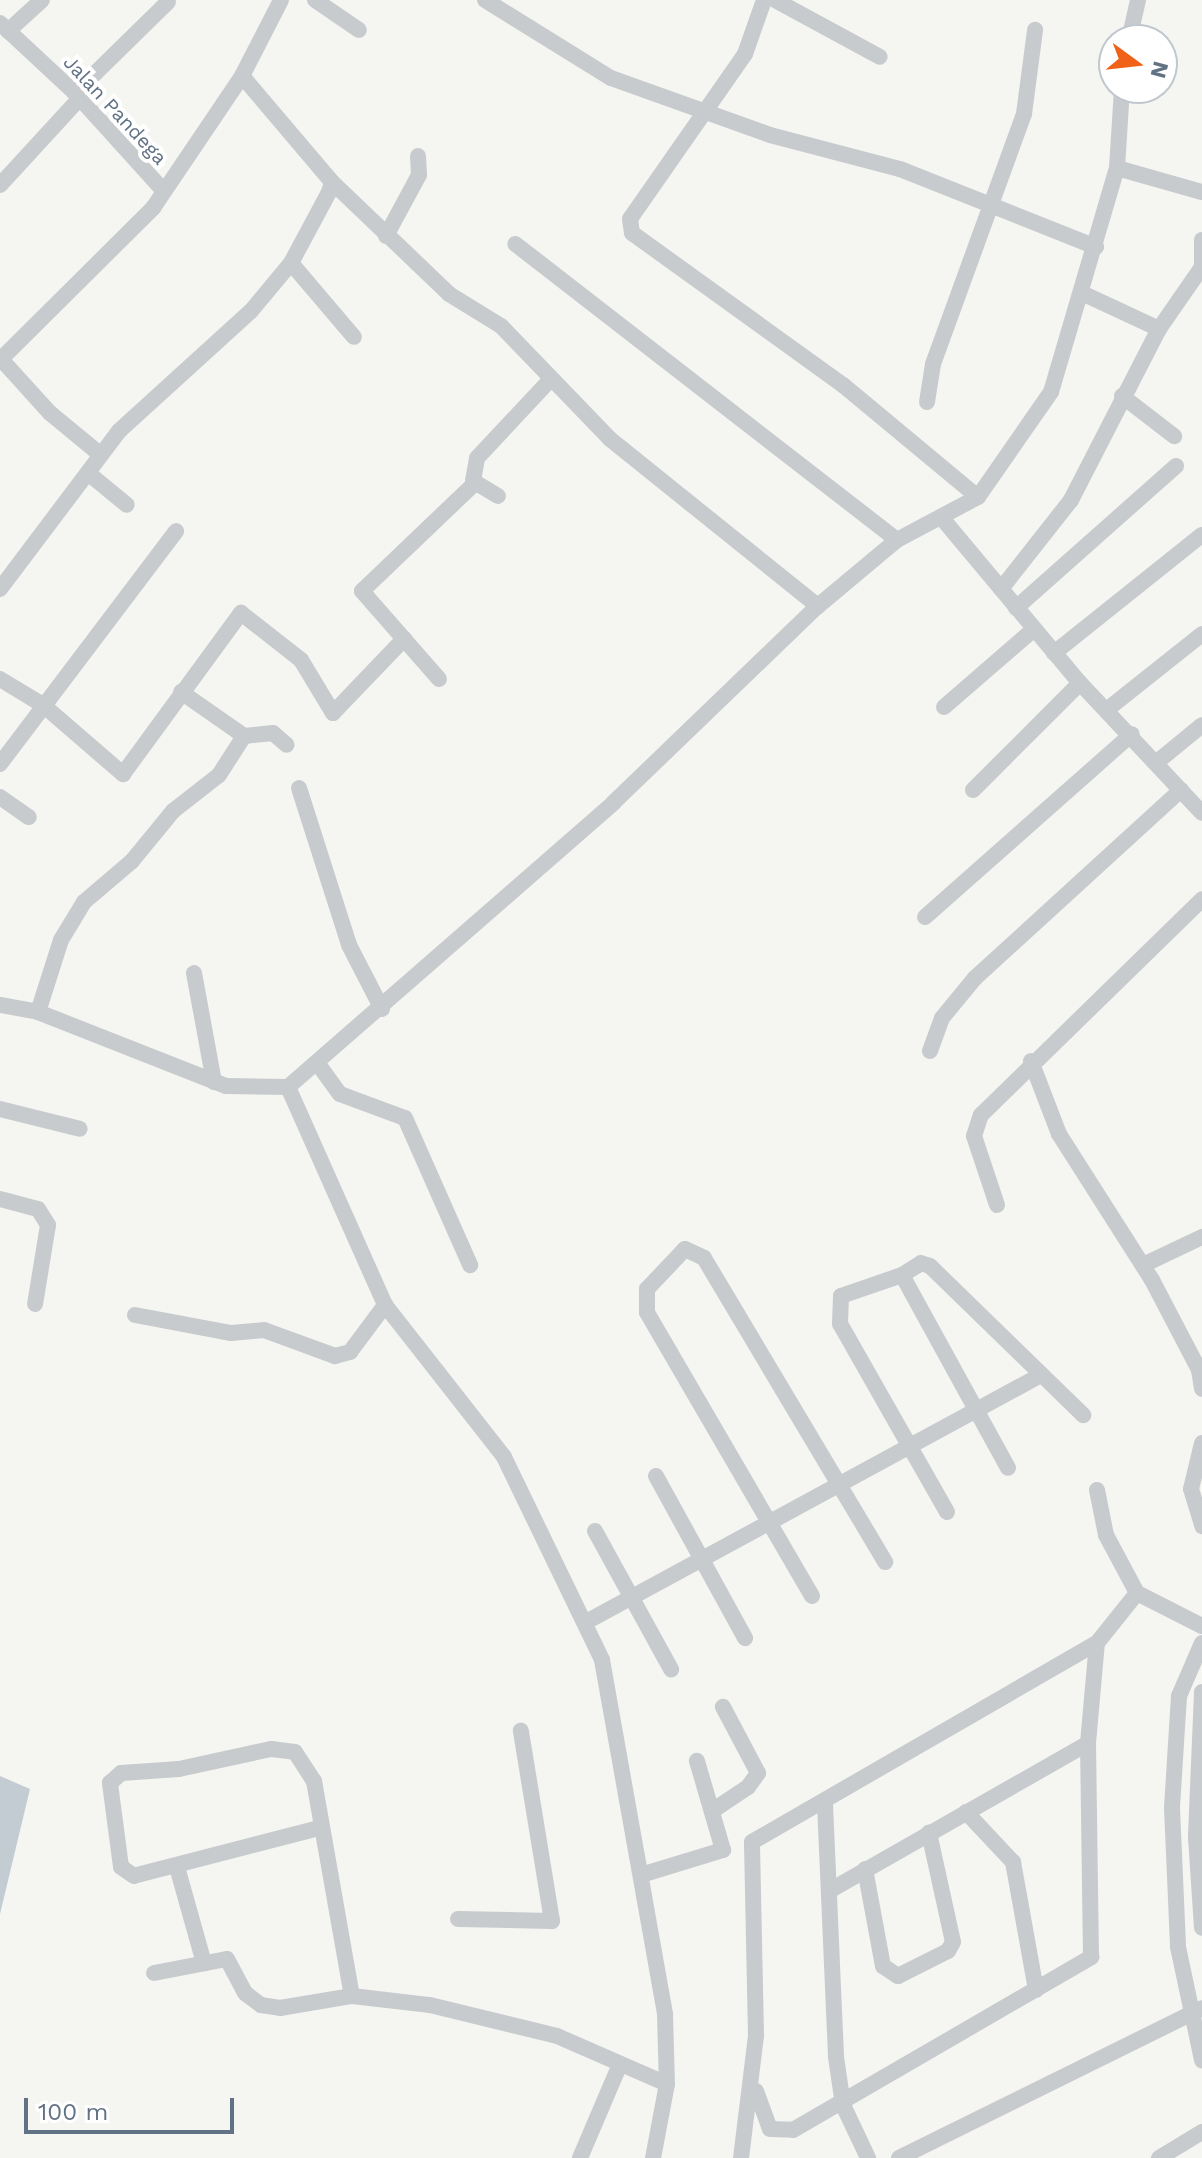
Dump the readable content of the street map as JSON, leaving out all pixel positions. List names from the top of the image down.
{
  "streets": {
    "street": ["Jalan Pandega"]
  },
  "scale_bar": "100 m",
  "north": "right"
}
